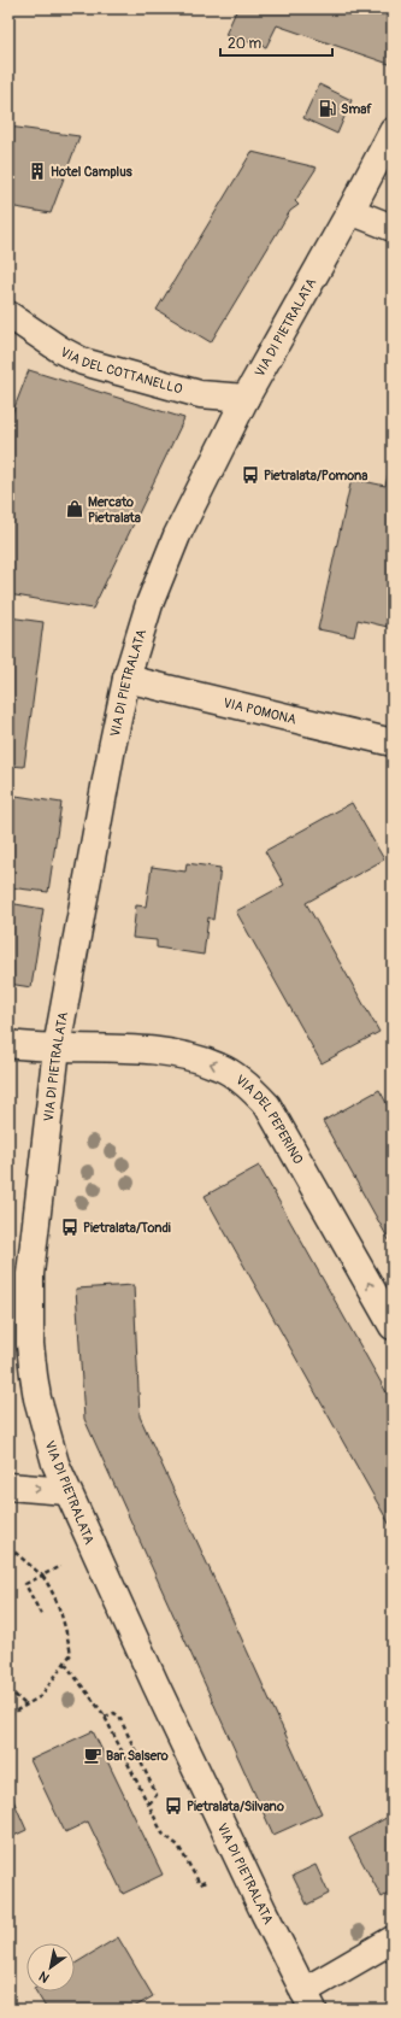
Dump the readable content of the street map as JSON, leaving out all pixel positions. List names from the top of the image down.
{
  "streets": {
    "street": [
      "VIA DI PIETRALATA",
      "VIA DEL COTTANELLO",
      "VIA POMONA",
      "VIA DEL PEPERINO"
    ]
  },
  "crossings": [
    ["VIA DI PIETRALATA", "VIA DEL COTTANELLO"],
    ["VIA DI PIETRALATA", "VIA POMONA"],
    ["VIA DI PIETRALATA", "VIA DEL PEPERINO"]
  ],
  "one_way": ["VIA DEL PEPERINO"],
  "places": {
    "fuel station": ["Smaf"],
    "building": ["Hotel Camplus"],
    "bus stop": ["Pietralata/Pomona", "Pietralata/Tondi", "Pietralata/Silvano"],
    "shop": ["Mercato Pietralata"],
    "cafe": ["Bar Salsero"]
  },
  "scale_bar": "20 m",
  "north": "bottom left"
}
